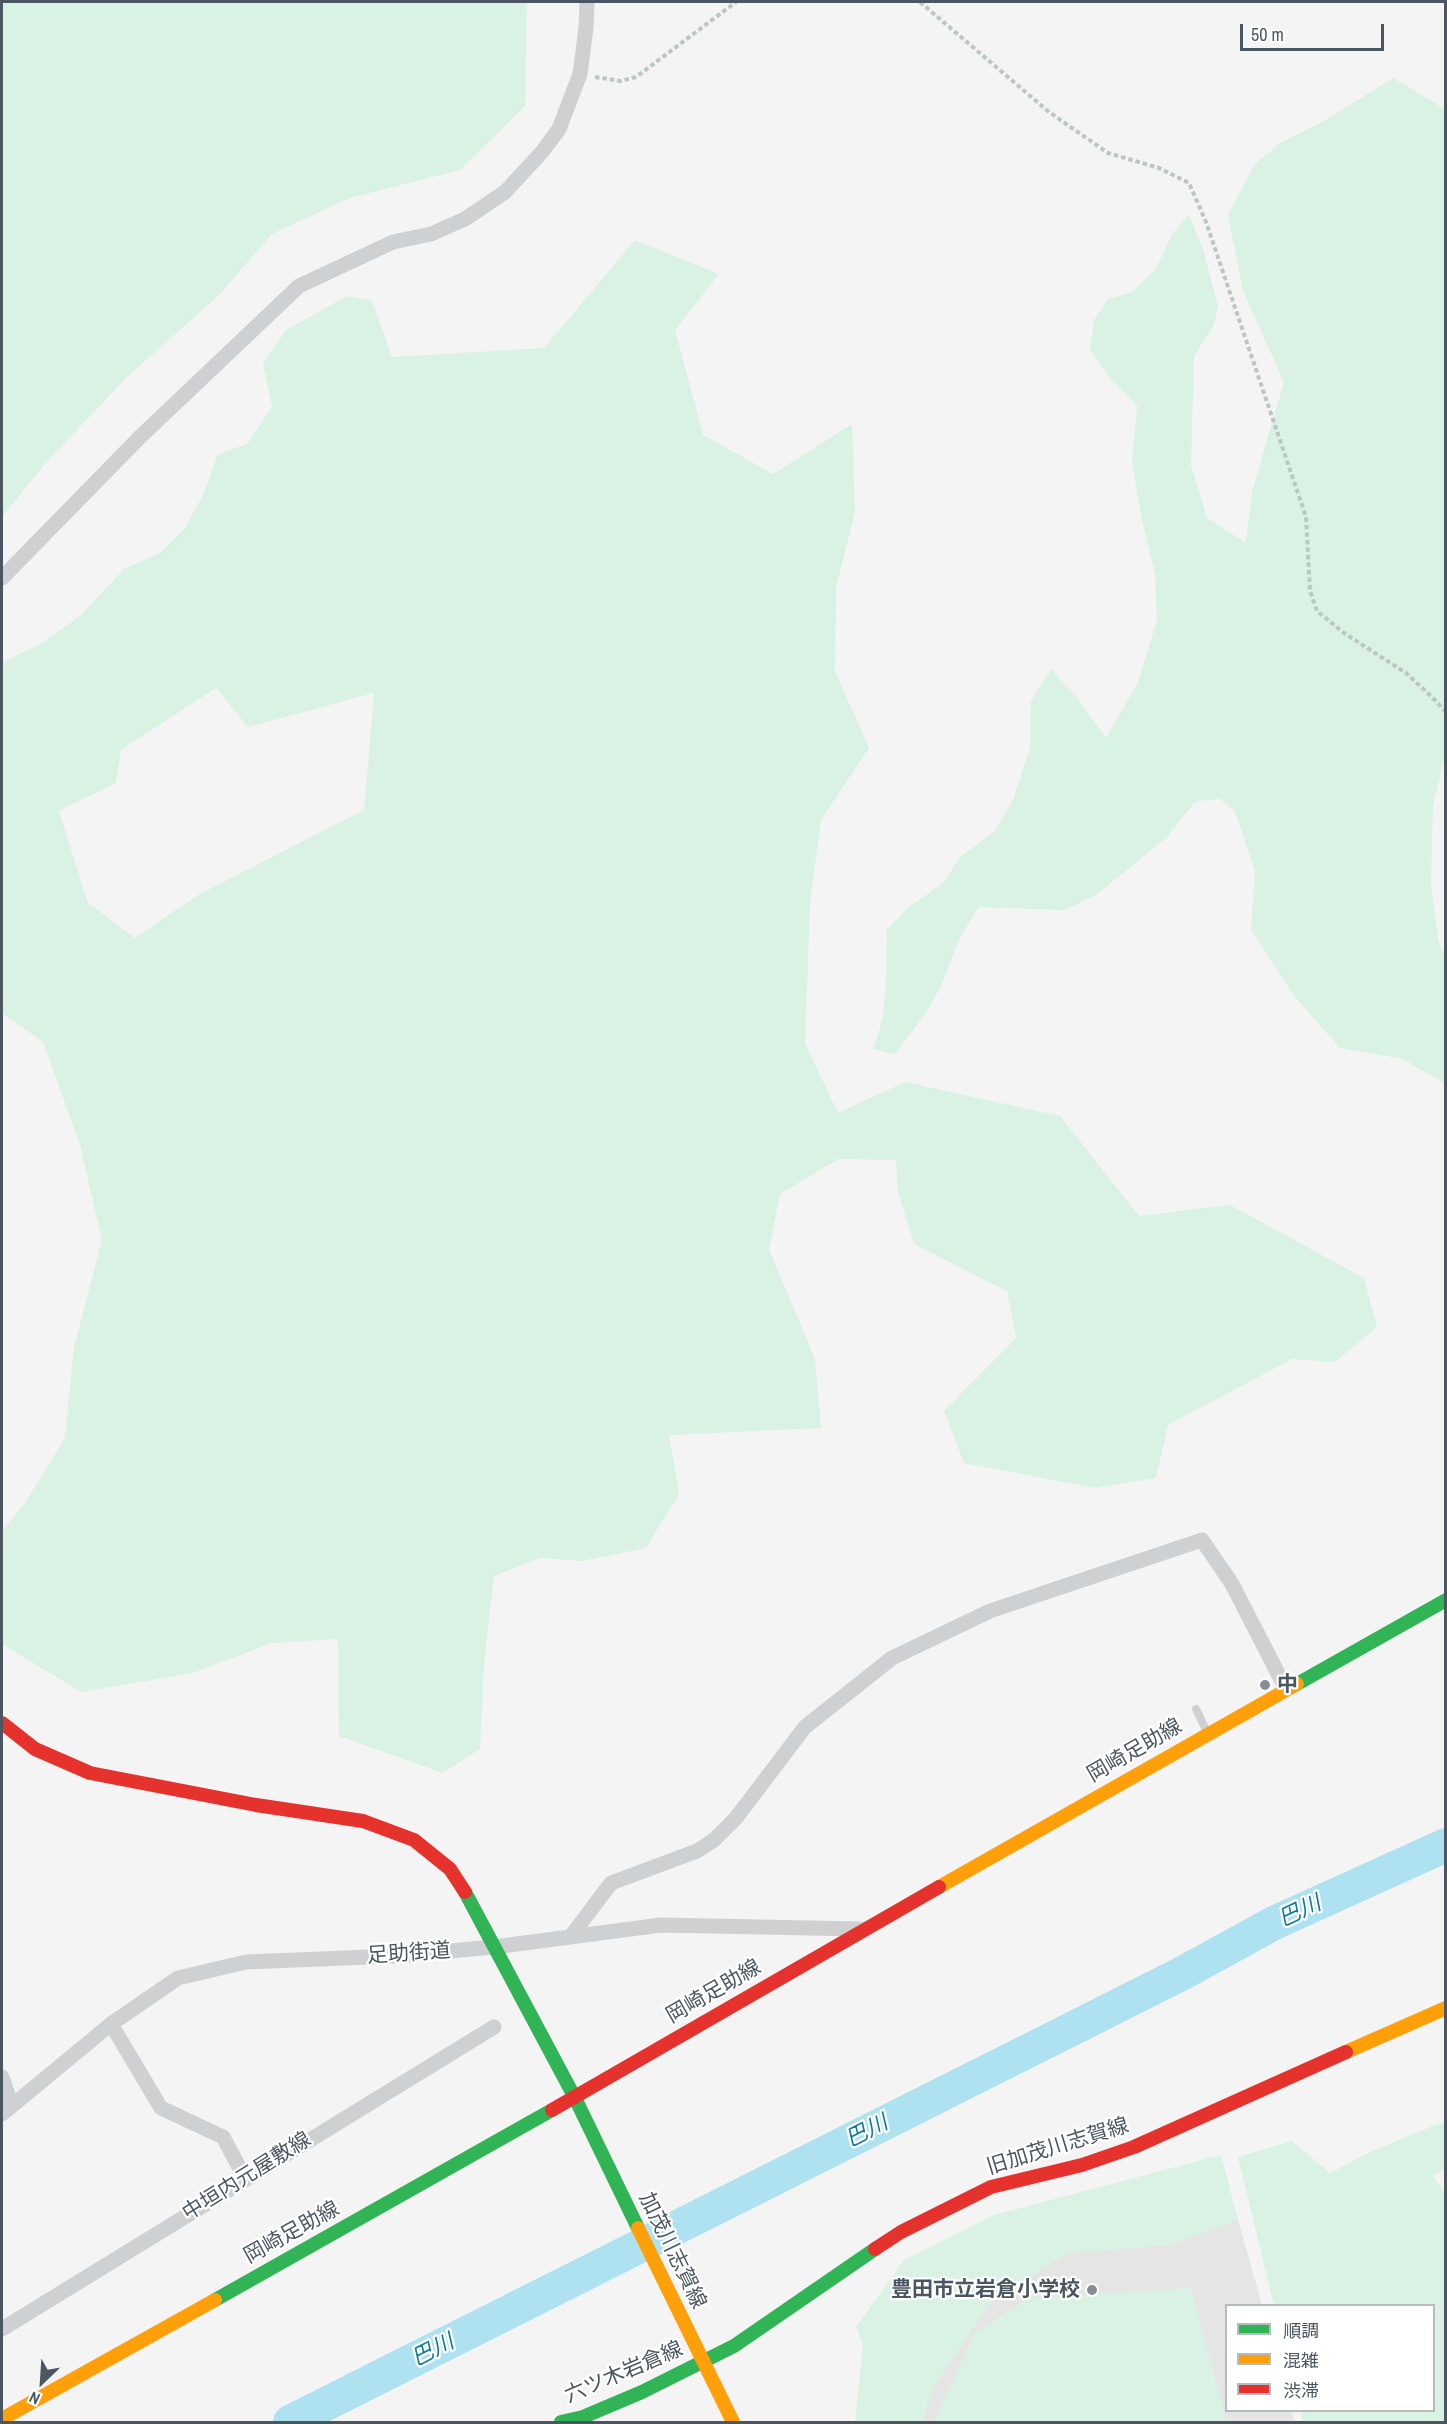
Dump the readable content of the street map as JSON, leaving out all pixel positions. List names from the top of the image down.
{
  "streets": {
    "main road": [
      "岡崎足助線",
      "旧加茂川志賀線",
      "加茂川志賀線",
      "六ツ木岩倉線"
    ],
    "street": ["足助街道", "中垣内元屋敷線"]
  },
  "crossings": [
    ["岡崎足助線", "足助街道"],
    ["岡崎足助線", "加茂川志賀線"],
    ["足助街道", "加茂川志賀線"],
    ["旧加茂川志賀線", "加茂川志賀線"],
    ["旧加茂川志賀線", "六ツ木岩倉線"],
    ["加茂川志賀線", "六ツ木岩倉線"]
  ],
  "water": ["巴川"],
  "places": ["中", "豊田市立岩倉小学校"],
  "legend": ["順調", "混雑", "渋滞"],
  "scale_bar": "50 m",
  "north": "bottom left"
}
